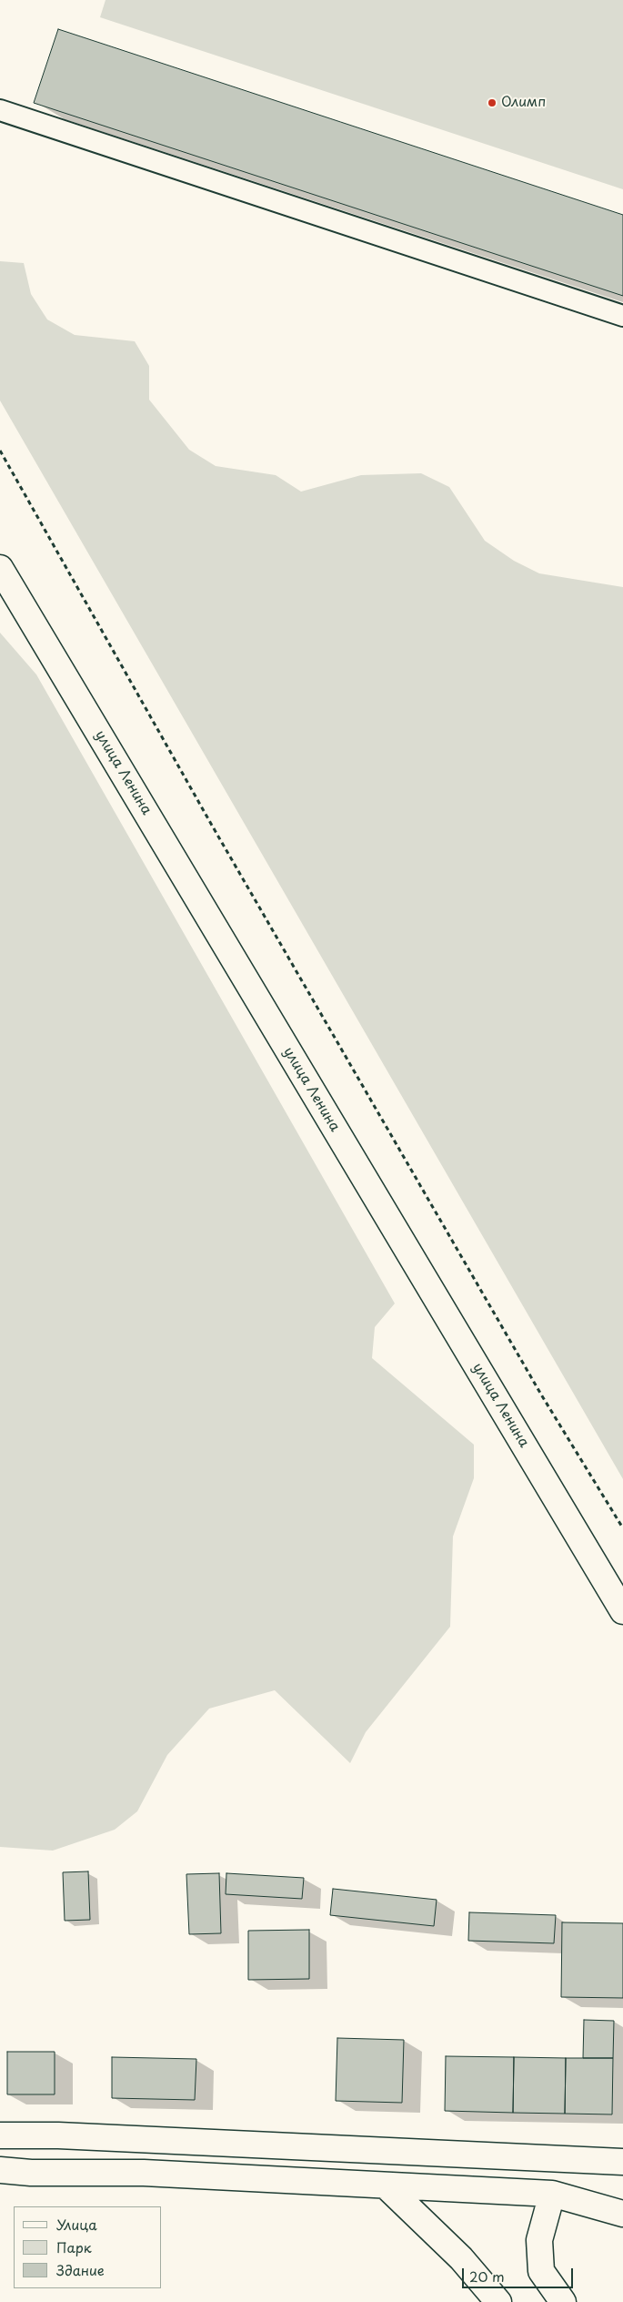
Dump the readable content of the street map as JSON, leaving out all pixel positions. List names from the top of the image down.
{
  "streets": {
    "street": ["улица Ленина"]
  },
  "places": ["Олимп"],
  "legend": ["Улица", "Парк", "Здание"],
  "scale_bar": "20 m"
}
